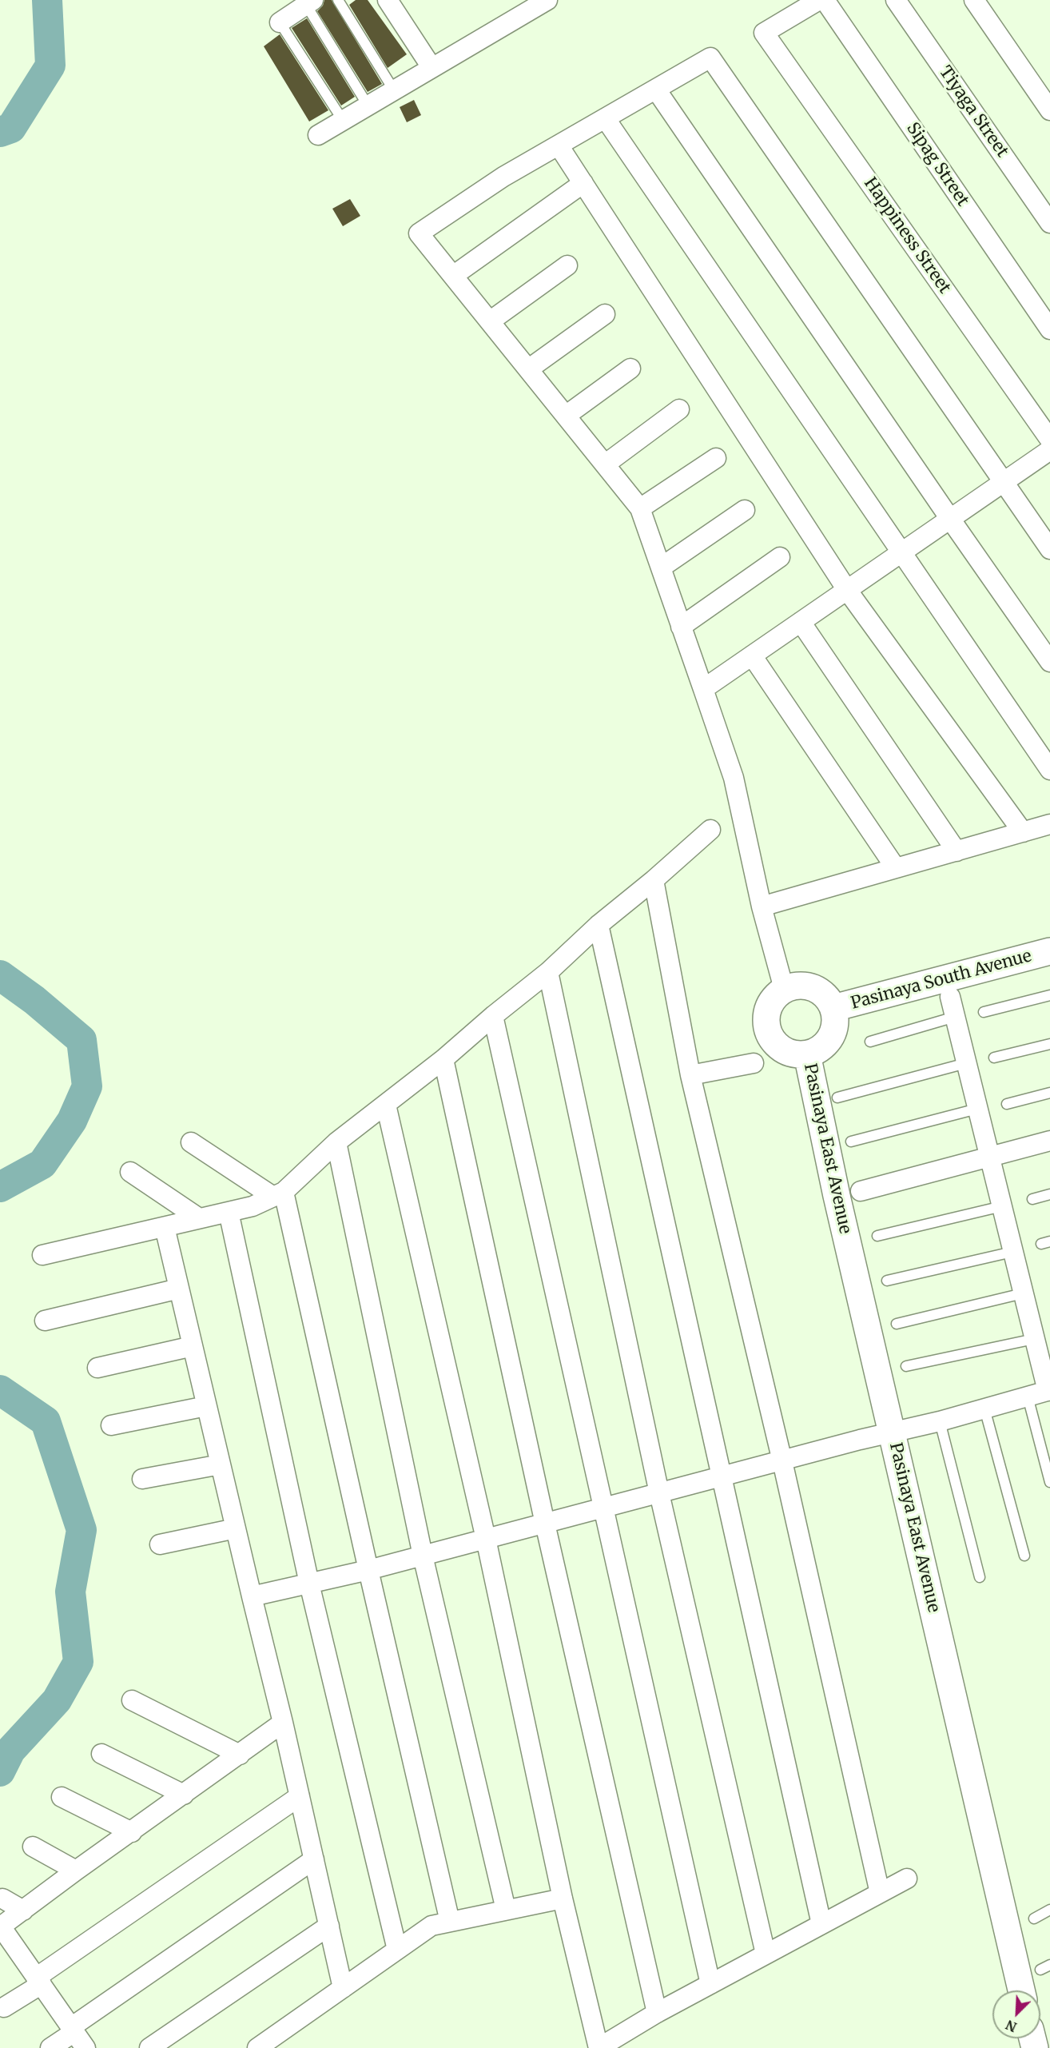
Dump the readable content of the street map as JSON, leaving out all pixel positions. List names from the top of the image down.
{
  "streets": {
    "street": [
      "Tiyaga Street",
      "Sipag Street",
      "Happiness Street",
      "Pasinaya South Avenue",
      "Pasinaya East Avenue"
    ]
  },
  "crossings": [
    ["Pasinaya South Avenue", "Pasinaya East Avenue"]
  ],
  "north": "bottom left"
}
